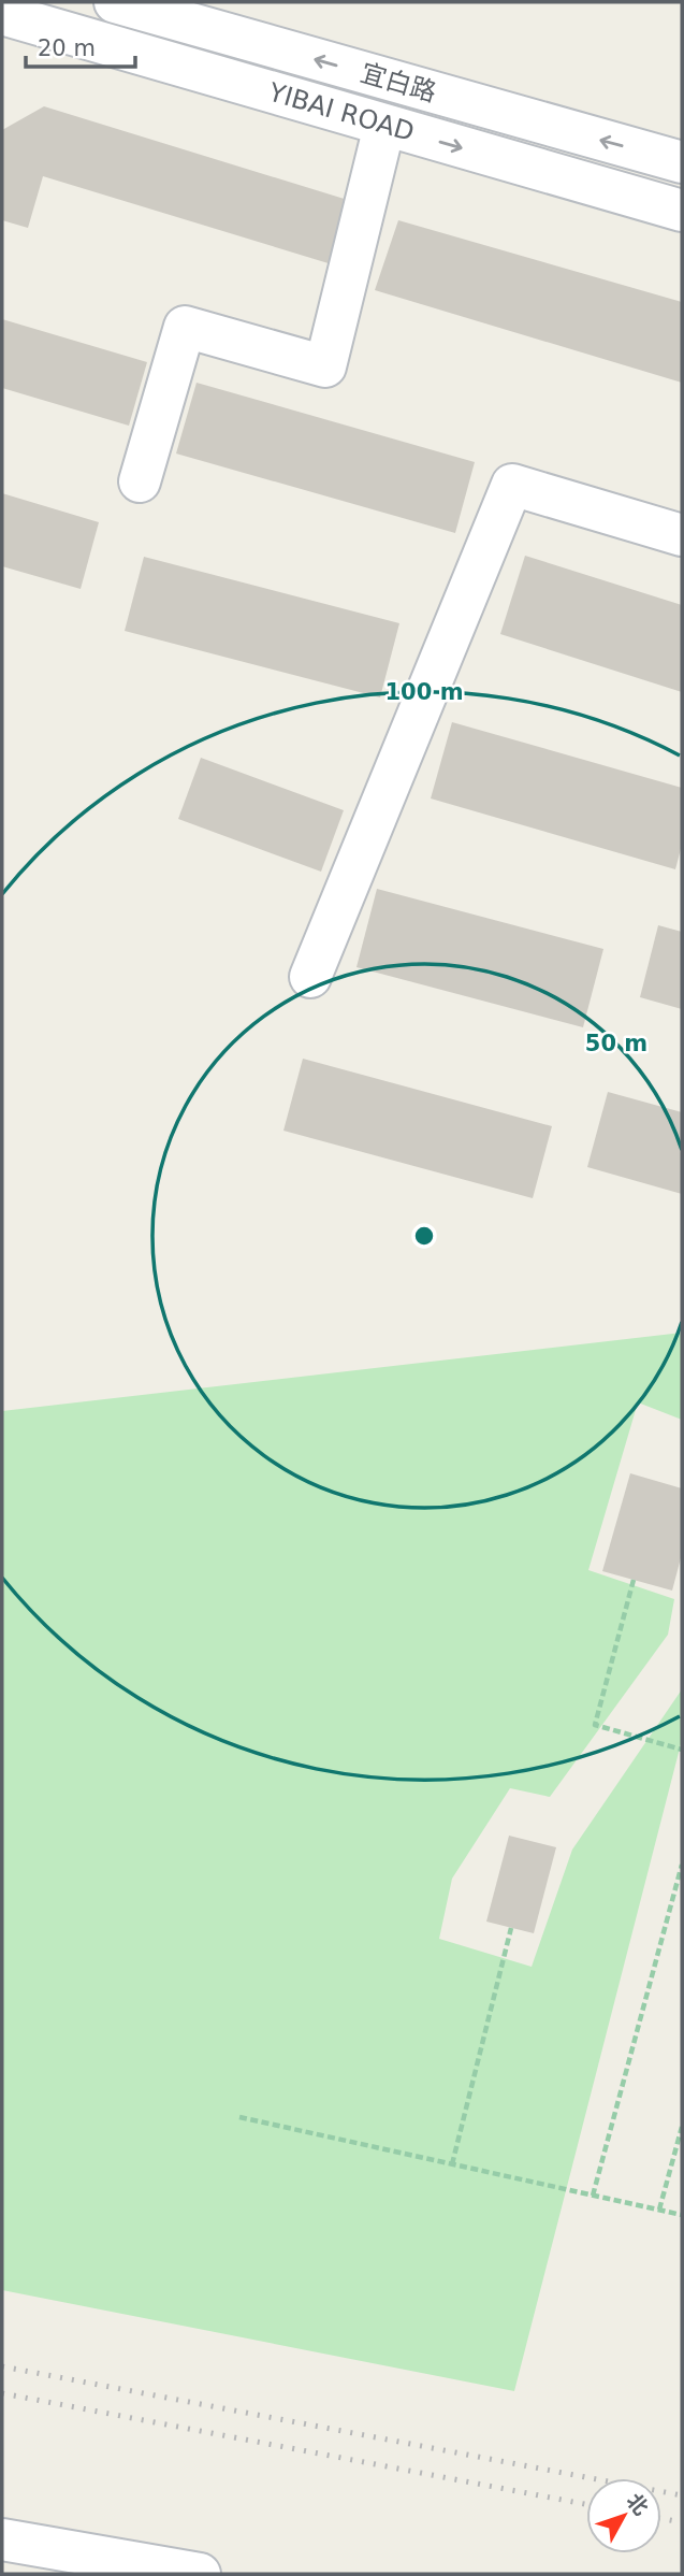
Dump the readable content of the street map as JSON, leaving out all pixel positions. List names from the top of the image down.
{
  "streets": {
    "street": ["宜白路", "YIBAI ROAD"]
  },
  "one_way": ["宜白路", "YIBAI ROAD"],
  "scale_bar": "20 m",
  "north": "top right",
  "rings": ["100 m", "50 m"]
}
